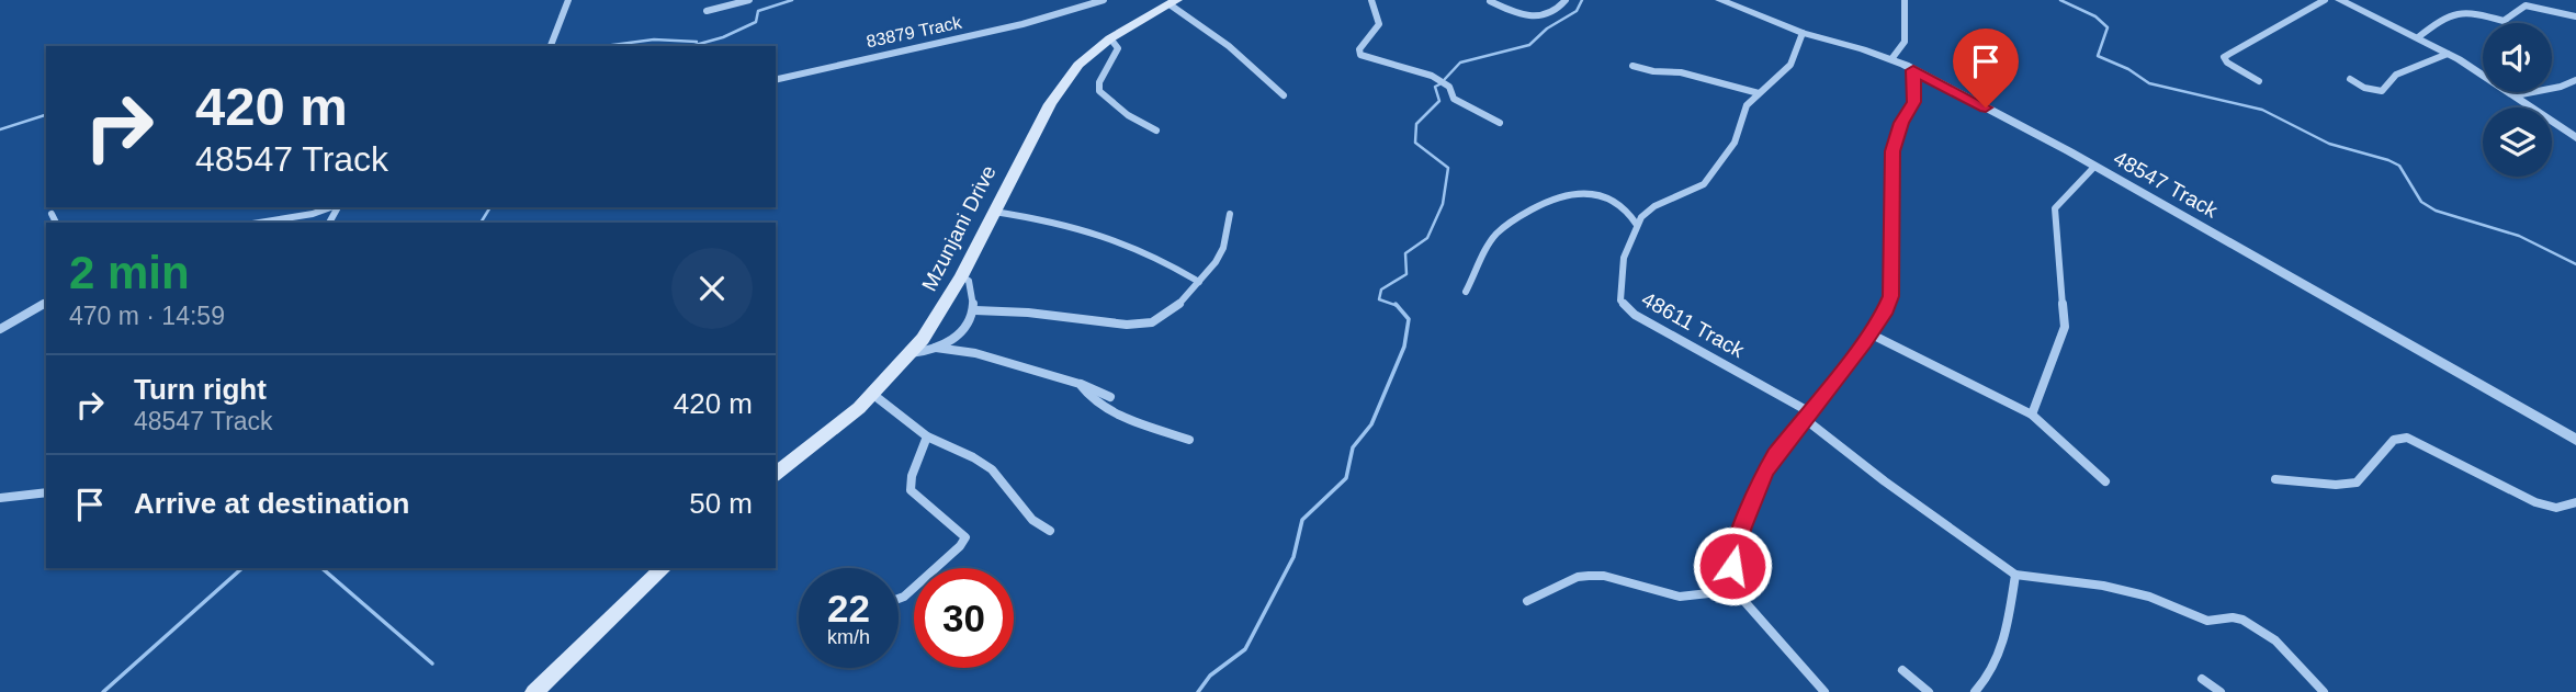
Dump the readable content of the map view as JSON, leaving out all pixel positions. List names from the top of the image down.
{
  "streets": {
    "main road": ["Mzunjani Drive"],
    "street": ["83879 Track", "48547 Track", "48611 Track"]
  },
  "page": {
    "turn": ["420 m", "48547 Track"],
    "heading": ["2 min", "470 m · 14:59"],
    "list": [
      {
        "name": "Turn right",
        "note": "48547 Track",
        "value": "420 m"
      },
      {
        "name": "Arrive at destination",
        "value": "50 m"
      }
    ],
    "speed": "22 km/h",
    "limit": "30"
  }
}
